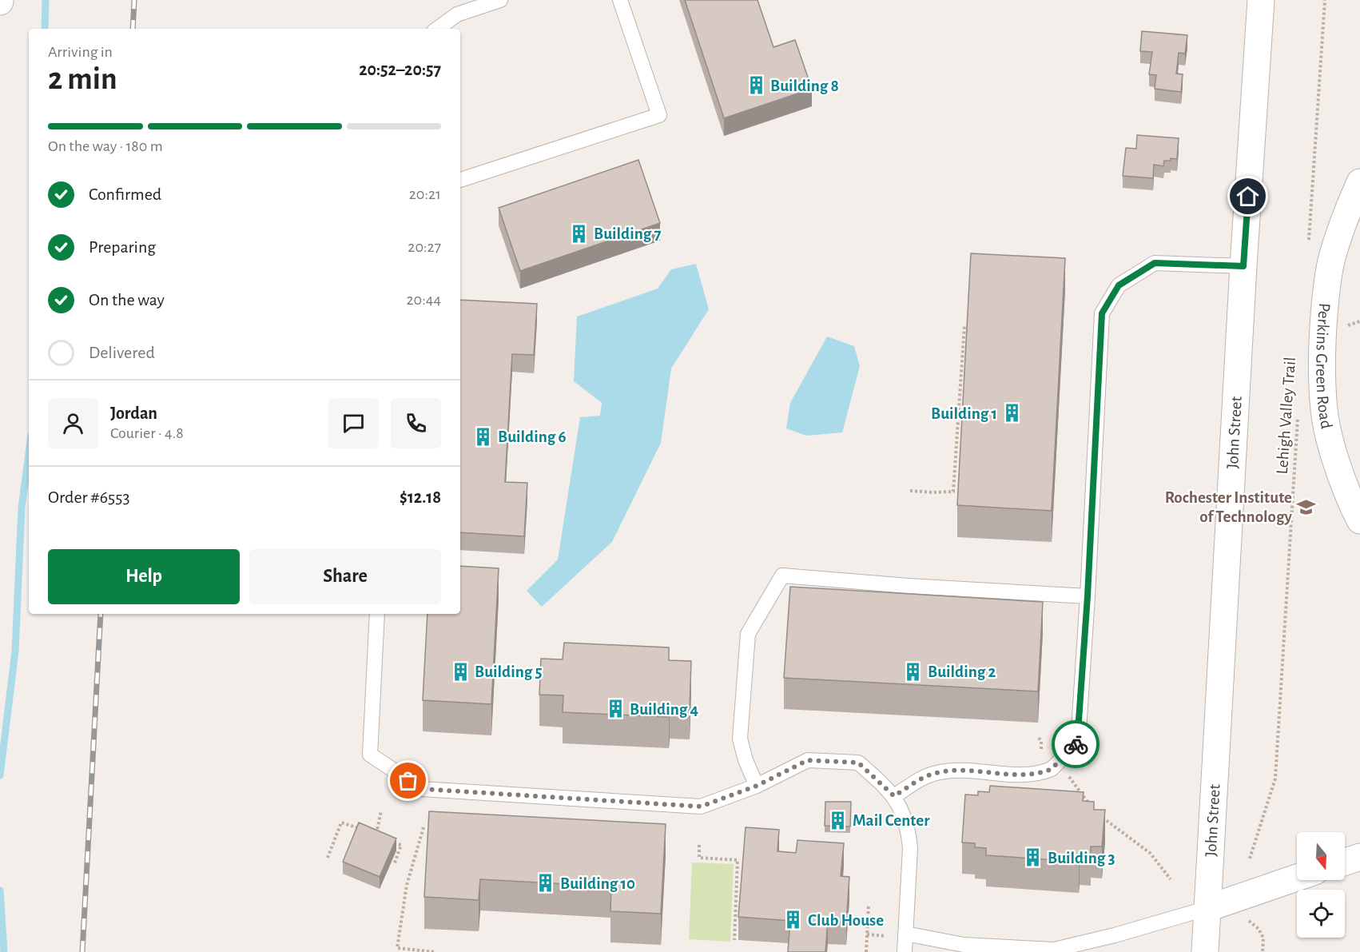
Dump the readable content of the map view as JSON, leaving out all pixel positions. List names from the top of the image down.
{
  "streets": {
    "street": ["Perkins Green Road", "John Street"],
    "path": ["Lehigh Valley Trail"]
  },
  "places": {
    "building": [
      "Building 8",
      "Building 7",
      "Building 1",
      "Building 6",
      "Building 5",
      "Building 2",
      "Building 4",
      "Mail Center",
      "Building 3",
      "Building 10",
      "Club House"
    ],
    "school or university": ["Rochester Institute of Technology"]
  },
  "north": "bottom",
  "page": {
    "heading": ["2 min", "Arriving in", "20:52–20:57"],
    "panel": [
      "Jordan",
      "Courier · 4.8",
      "Order #6553",
      "$12.18"
    ],
    "bar": "On the way · 180 m",
    "list": [
      ["Confirmed", "20:21"],
      ["Preparing", "20:27"],
      ["On the way", "20:44"],
      "Delivered"
    ],
    "buttons": ["Help", "Share"]
  }
}
